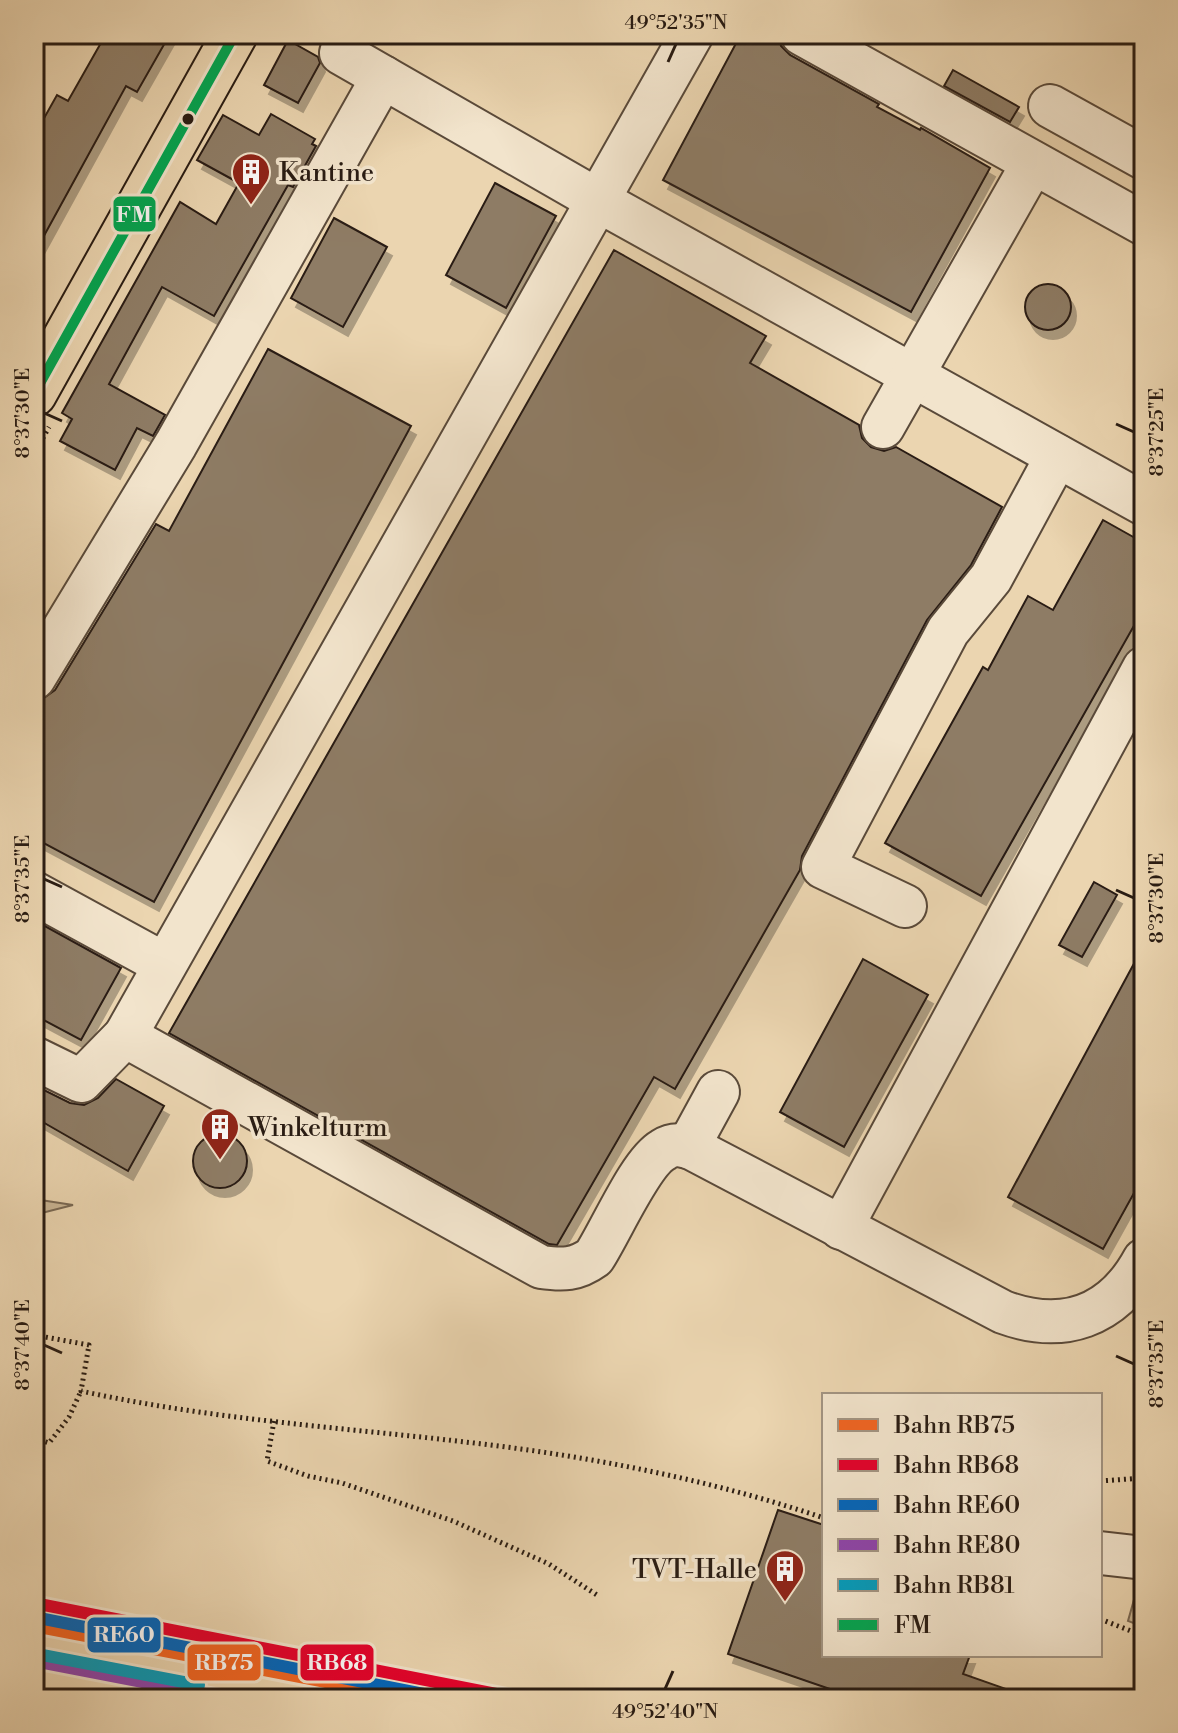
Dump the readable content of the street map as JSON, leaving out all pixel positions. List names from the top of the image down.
{
  "places": {
    "building": ["Kantine", "Winkelturm", "TVT-Halle"]
  },
  "lines": [
    "transit line FM",
    "rail line RB68",
    "rail line RE60",
    "rail line RB75",
    "rail line RB81",
    "rail line RE80"
  ],
  "legend": [
    "Bahn RB75",
    "Bahn RB68",
    "Bahn RE60",
    "Bahn RE80",
    "Bahn RB81",
    "FM"
  ],
  "coordinates": [
    "49°52'35\"N",
    "8°37'30\"E",
    "8°37'25\"E",
    "8°37'35\"E",
    "8°37'40\"E",
    "49°52'40\"N"
  ]
}
